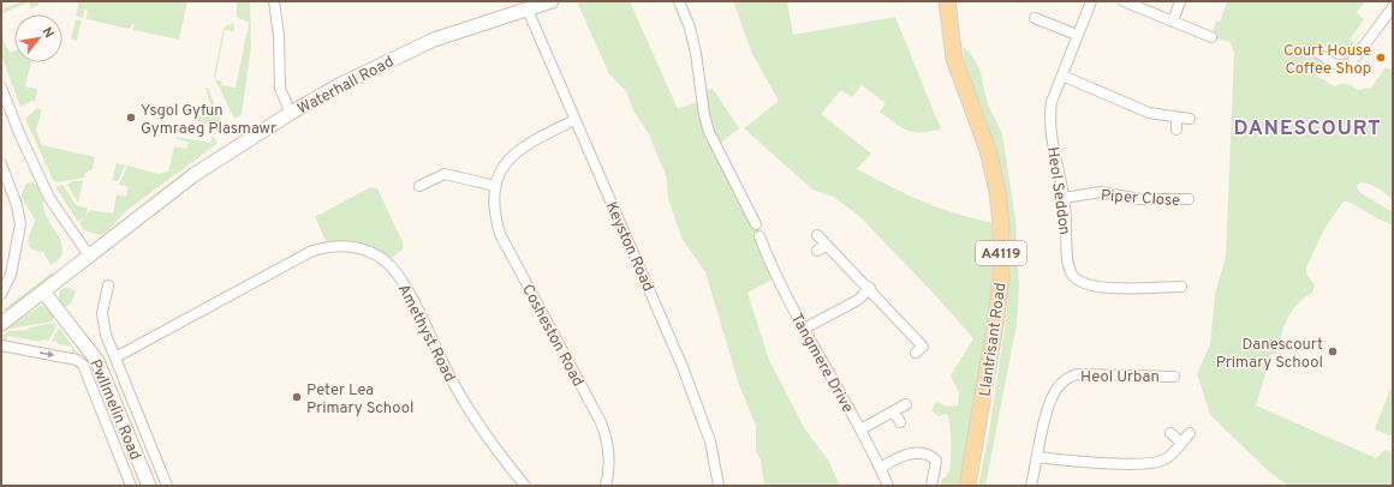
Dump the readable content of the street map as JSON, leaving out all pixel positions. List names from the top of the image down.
{
  "streets": {
    "main road": ["A4119", "Llantrisant Road"],
    "street": [
      "Waterhall Road",
      "Heol Seddon",
      "Piper Close",
      "Keyston Road",
      "Amethyst Road",
      "Cosheston Road",
      "Tangmere Drive",
      "Heol Urban",
      "Pwllmelin Road"
    ]
  },
  "crossings": [
    ["Waterhall Road", "Keyston Road"],
    ["Waterhall Road", "Pwllmelin Road"],
    ["Heol Seddon", "Piper Close"],
    ["Keyston Road", "Cosheston Road"],
    ["Amethyst Road", "Pwllmelin Road"]
  ],
  "districts": ["DANESCOURT"],
  "places": [
    "Court House Coffee Shop",
    "Ysgol Gyfun Gymraeg Plasmawr",
    "Danescourt Primary School",
    "Peter Lea Primary School"
  ],
  "north": "top right"
}
